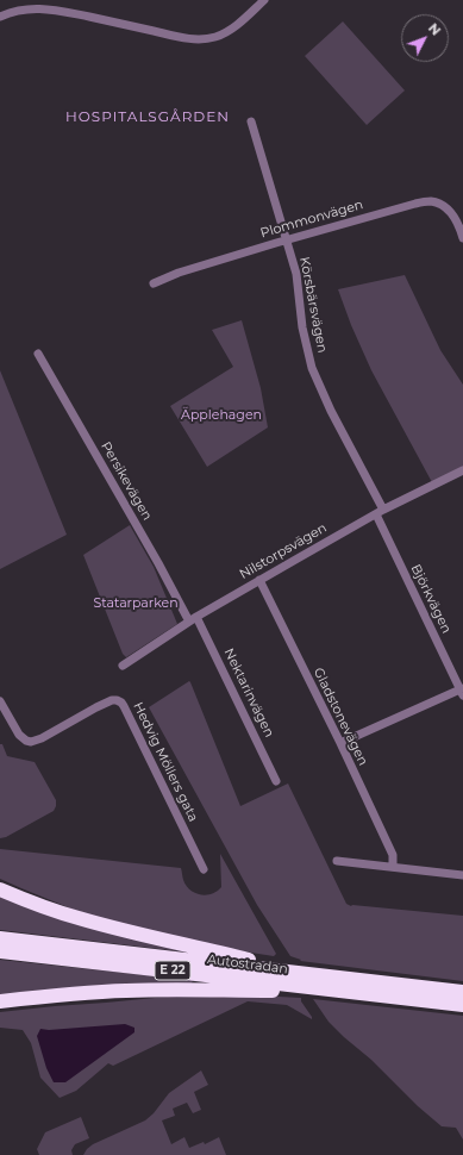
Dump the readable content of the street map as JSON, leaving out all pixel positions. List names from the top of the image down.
{
  "streets": {
    "highway": ["Autostradan", "E 22"],
    "street": [
      "Plommonvägen",
      "Körsbärsvägen",
      "Persikevägen",
      "Nilstorpsvägen",
      "Björkvägen",
      "Nektarinvägen",
      "Gladstonevägen",
      "Hedvig Möllers gata"
    ]
  },
  "crossings": [
    ["Plommonvägen", "Körsbärsvägen"],
    ["Körsbärsvägen", "Nilstorpsvägen"],
    ["Körsbärsvägen", "Björkvägen"],
    ["Persikevägen", "Nilstorpsvägen"],
    ["Persikevägen", "Nektarinvägen"],
    ["Nilstorpsvägen", "Björkvägen"],
    ["Nilstorpsvägen", "Nektarinvägen"],
    ["Nilstorpsvägen", "Gladstonevägen"]
  ],
  "districts": ["HOSPITALSGÅRDEN"],
  "parks": ["Äpplehagen", "Statarparken"],
  "north": "top right"
}
